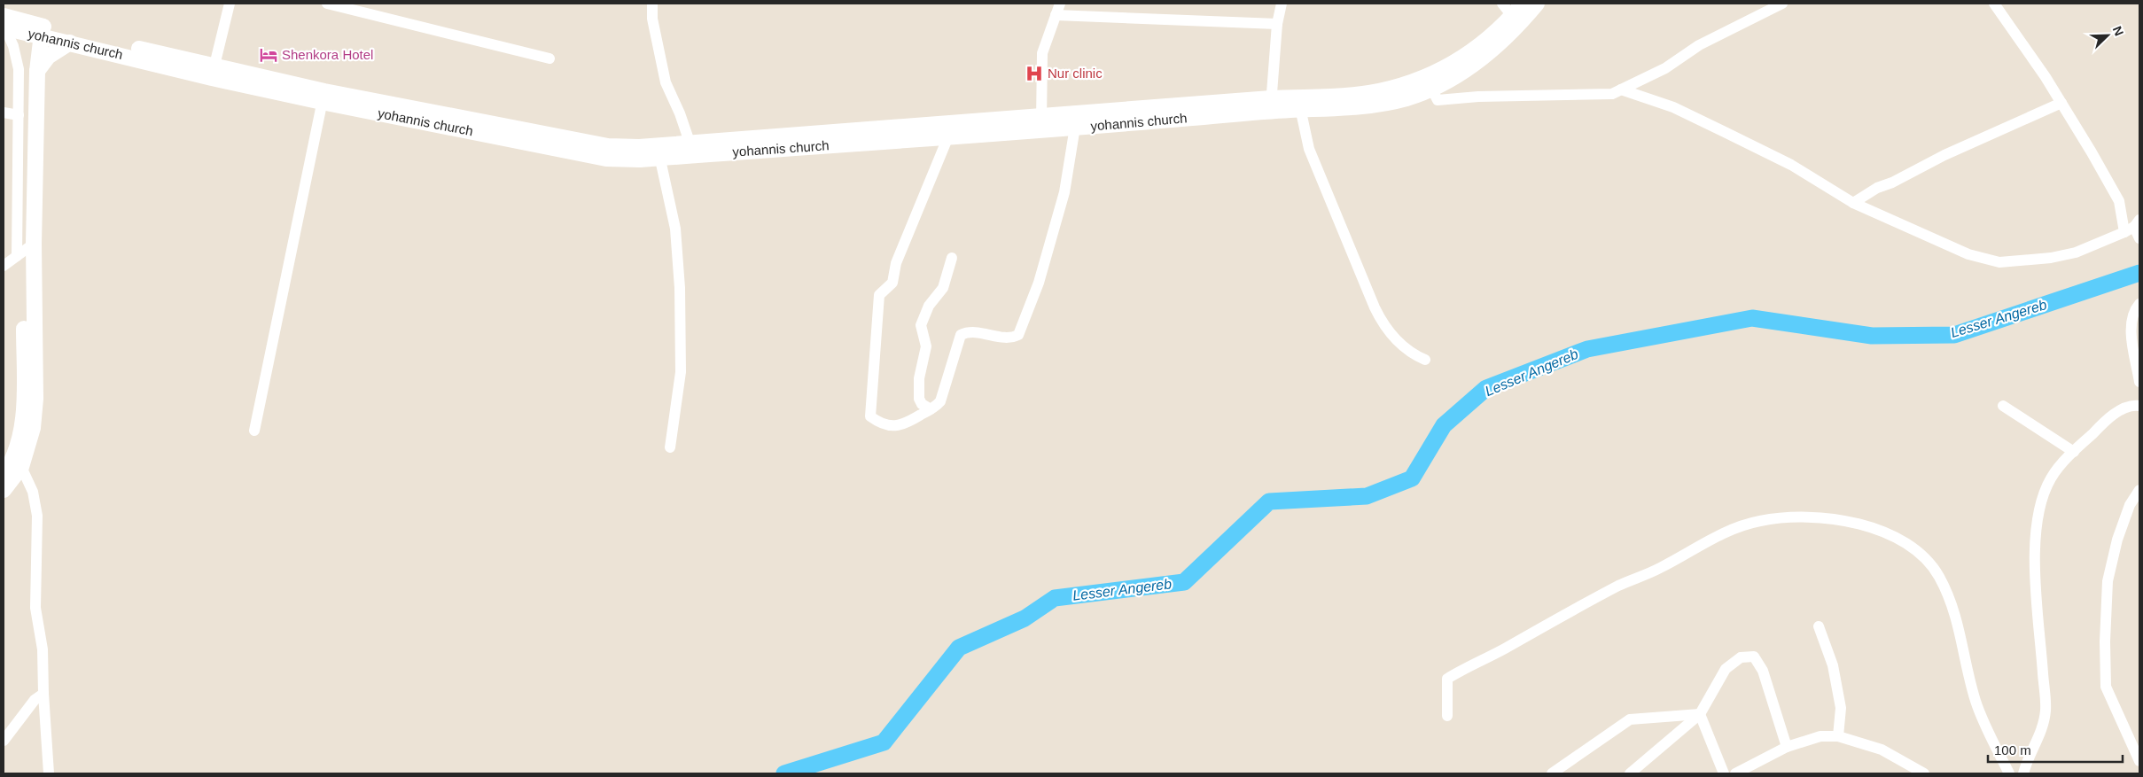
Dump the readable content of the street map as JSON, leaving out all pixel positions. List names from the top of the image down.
{
  "streets": {
    "street": ["yohannis church"]
  },
  "water": ["Lesser Angereb"],
  "places": {
    "hotel": ["Shenkora Hotel"],
    "hospital": ["Nur clinic"]
  },
  "scale_bar": "100 m",
  "north": "top right"
}
